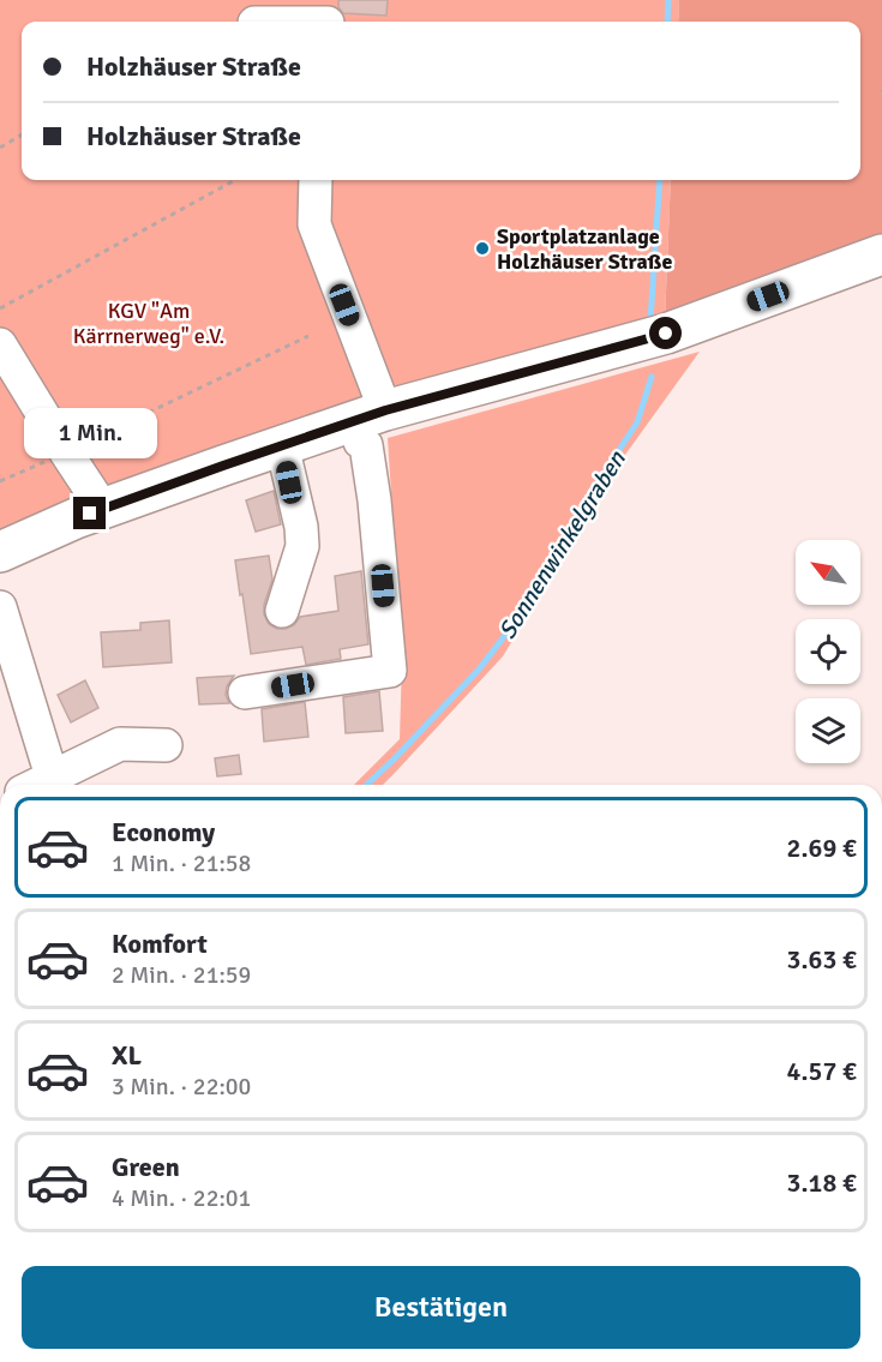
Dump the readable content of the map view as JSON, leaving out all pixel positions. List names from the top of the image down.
{
  "water": ["Sonnenwinkelgraben"],
  "parks": ["KGV \"Am Kärrnerweg\" e.V."],
  "places": ["Sportplatzanlage Holzhäuser Straße"],
  "north": "top left",
  "page": {
    "banner": ["Holzhäuser Straße", "Holzhäuser Straße"],
    "bubble": "1 Min.",
    "list": [
      {
        "name": "Economy",
        "note": "1 Min. · 21:58",
        "value": "2.69 €"
      },
      {
        "name": "Komfort",
        "note": "2 Min. · 21:59",
        "value": "3.63 €"
      },
      {
        "name": "XL",
        "note": "3 Min. · 22:00",
        "value": "4.57 €"
      },
      {
        "name": "Green",
        "note": "4 Min. · 22:01",
        "value": "3.18 €"
      }
    ],
    "buttons": "Bestätigen"
  }
}
